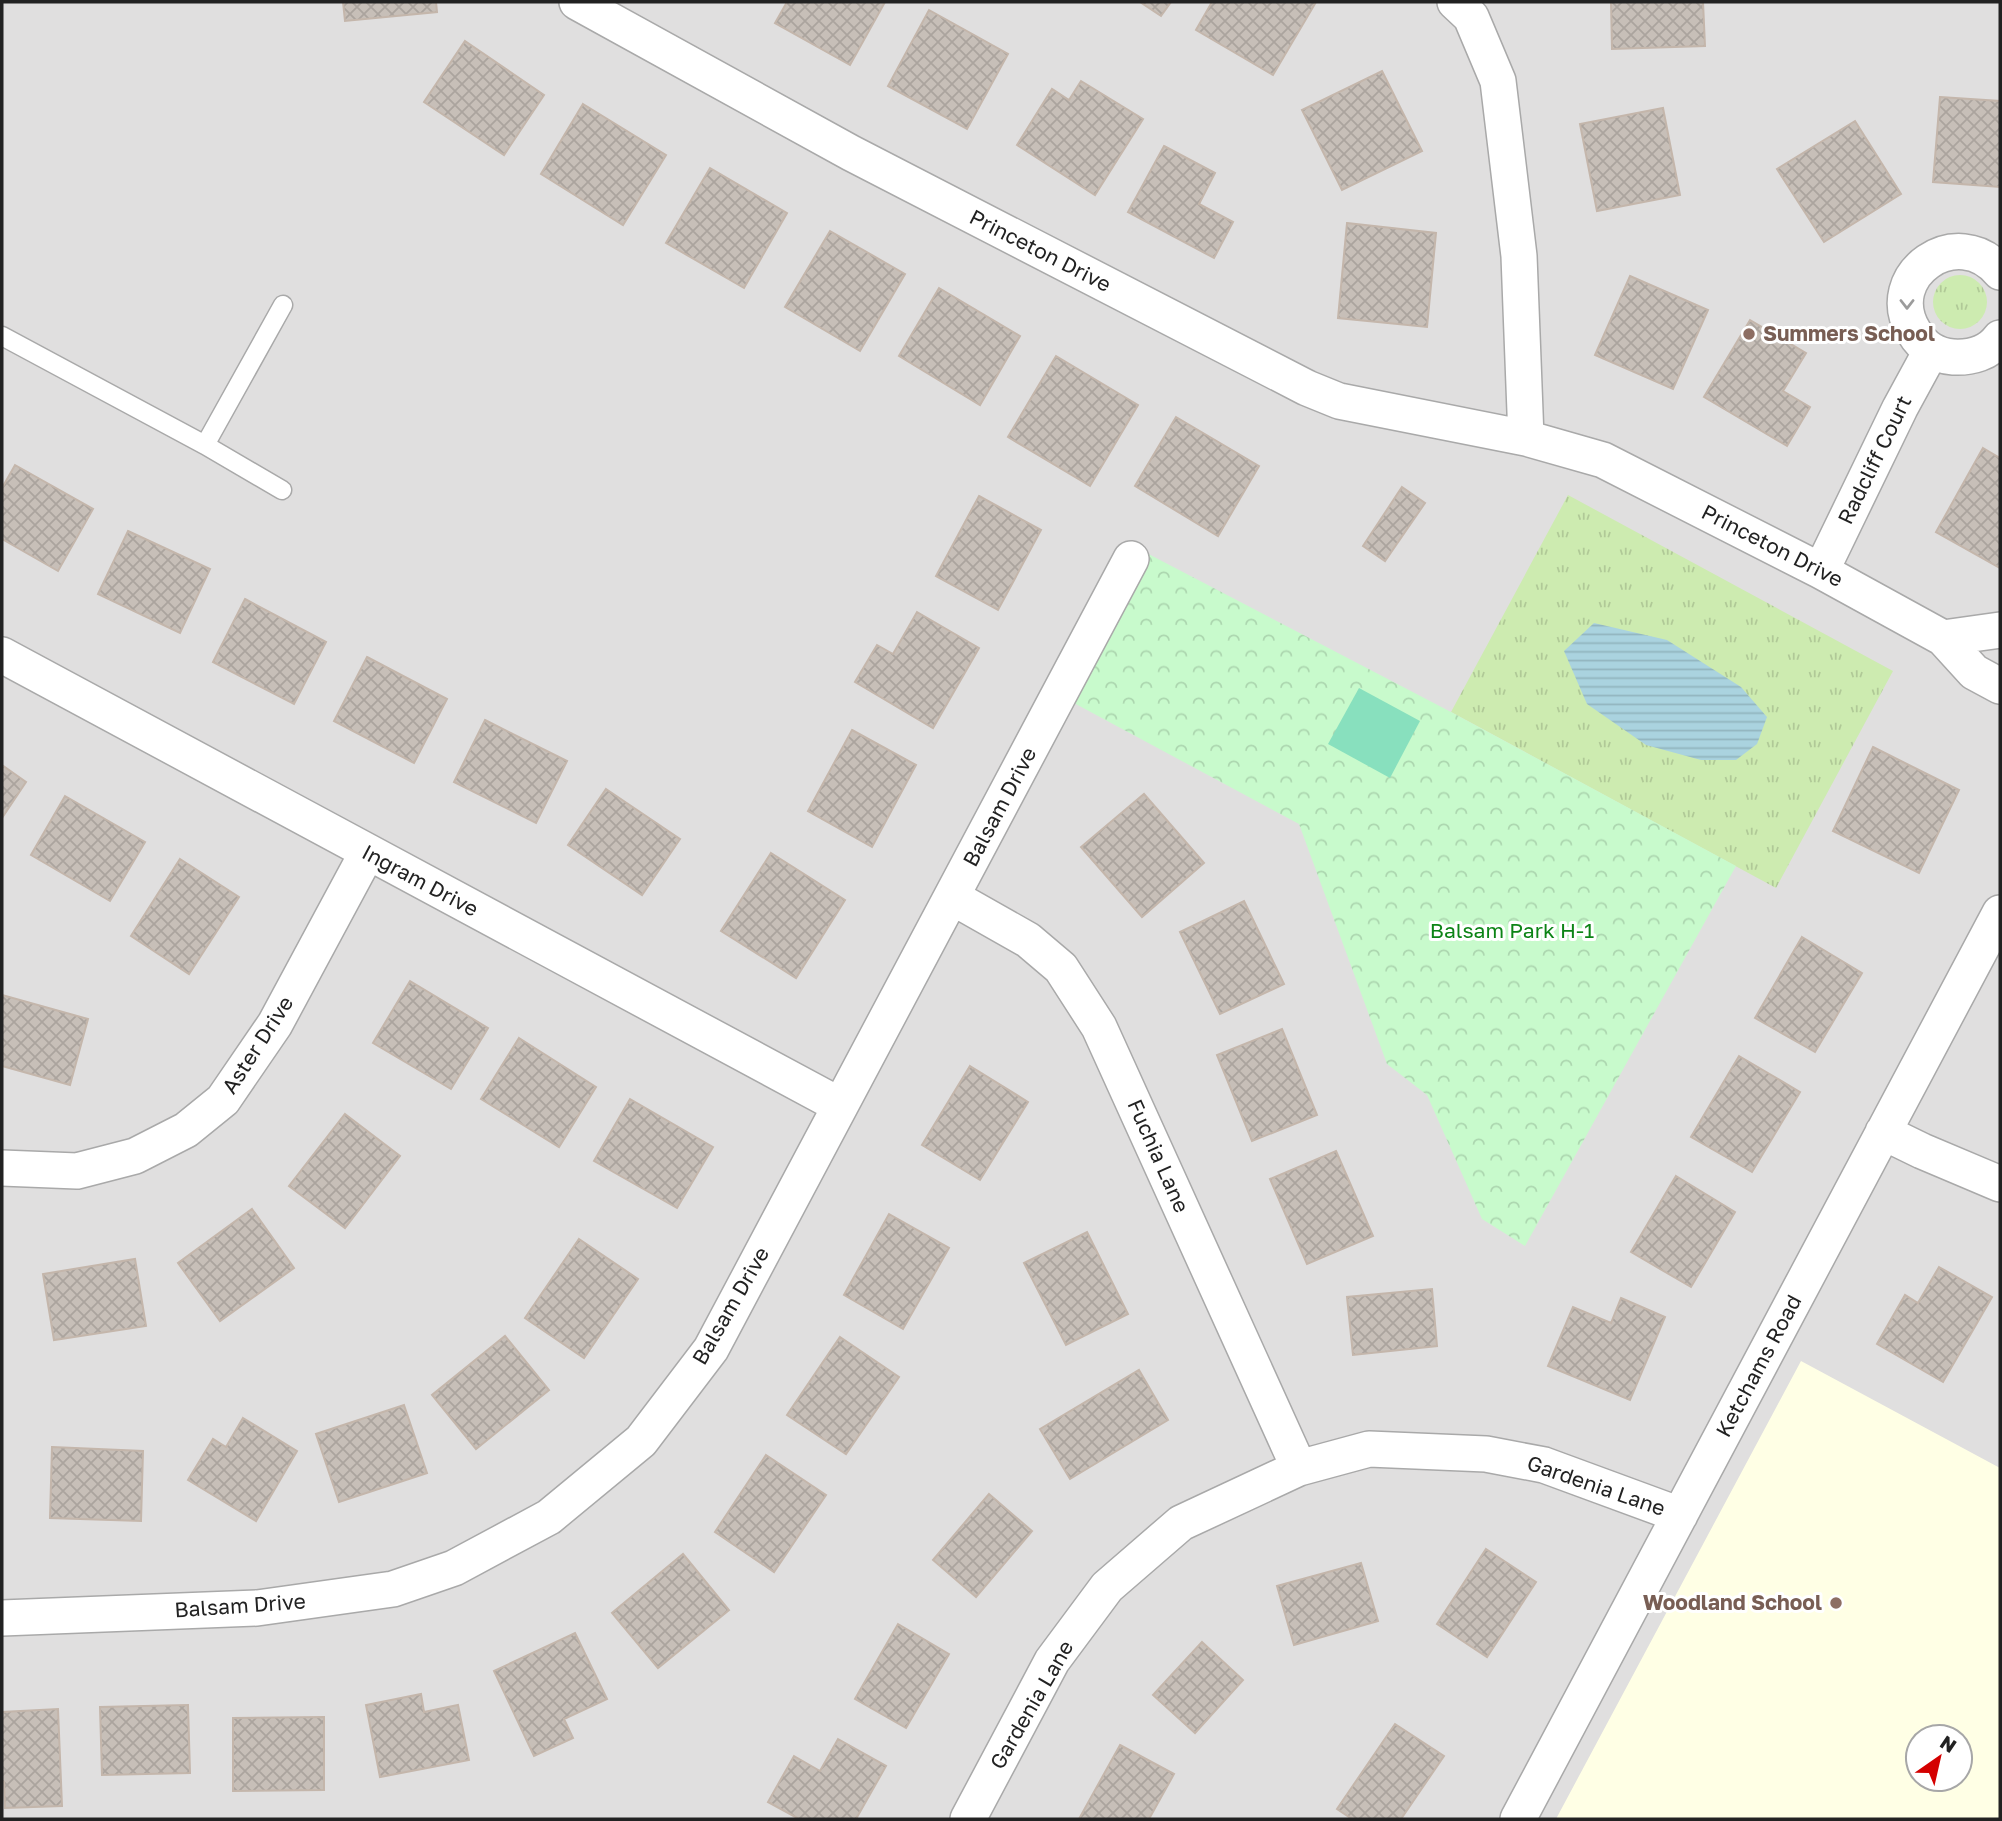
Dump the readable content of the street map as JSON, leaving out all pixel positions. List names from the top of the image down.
{
  "streets": {
    "street": [
      "Princeton Drive",
      "Radcliff Court",
      "Balsam Drive",
      "Ingram Drive",
      "Aster Drive",
      "Fuchia Lane",
      "Ketchams Road",
      "Gardenia Lane"
    ]
  },
  "crossings": [
    ["Princeton Drive", "Radcliff Court"],
    ["Balsam Drive", "Ingram Drive"],
    ["Balsam Drive", "Fuchia Lane"],
    ["Ingram Drive", "Aster Drive"],
    ["Fuchia Lane", "Gardenia Lane"],
    ["Ketchams Road", "Gardenia Lane"]
  ],
  "parks": ["Balsam Park H-1"],
  "places": ["Summers School", "Woodland School"],
  "north": "top right"
}
